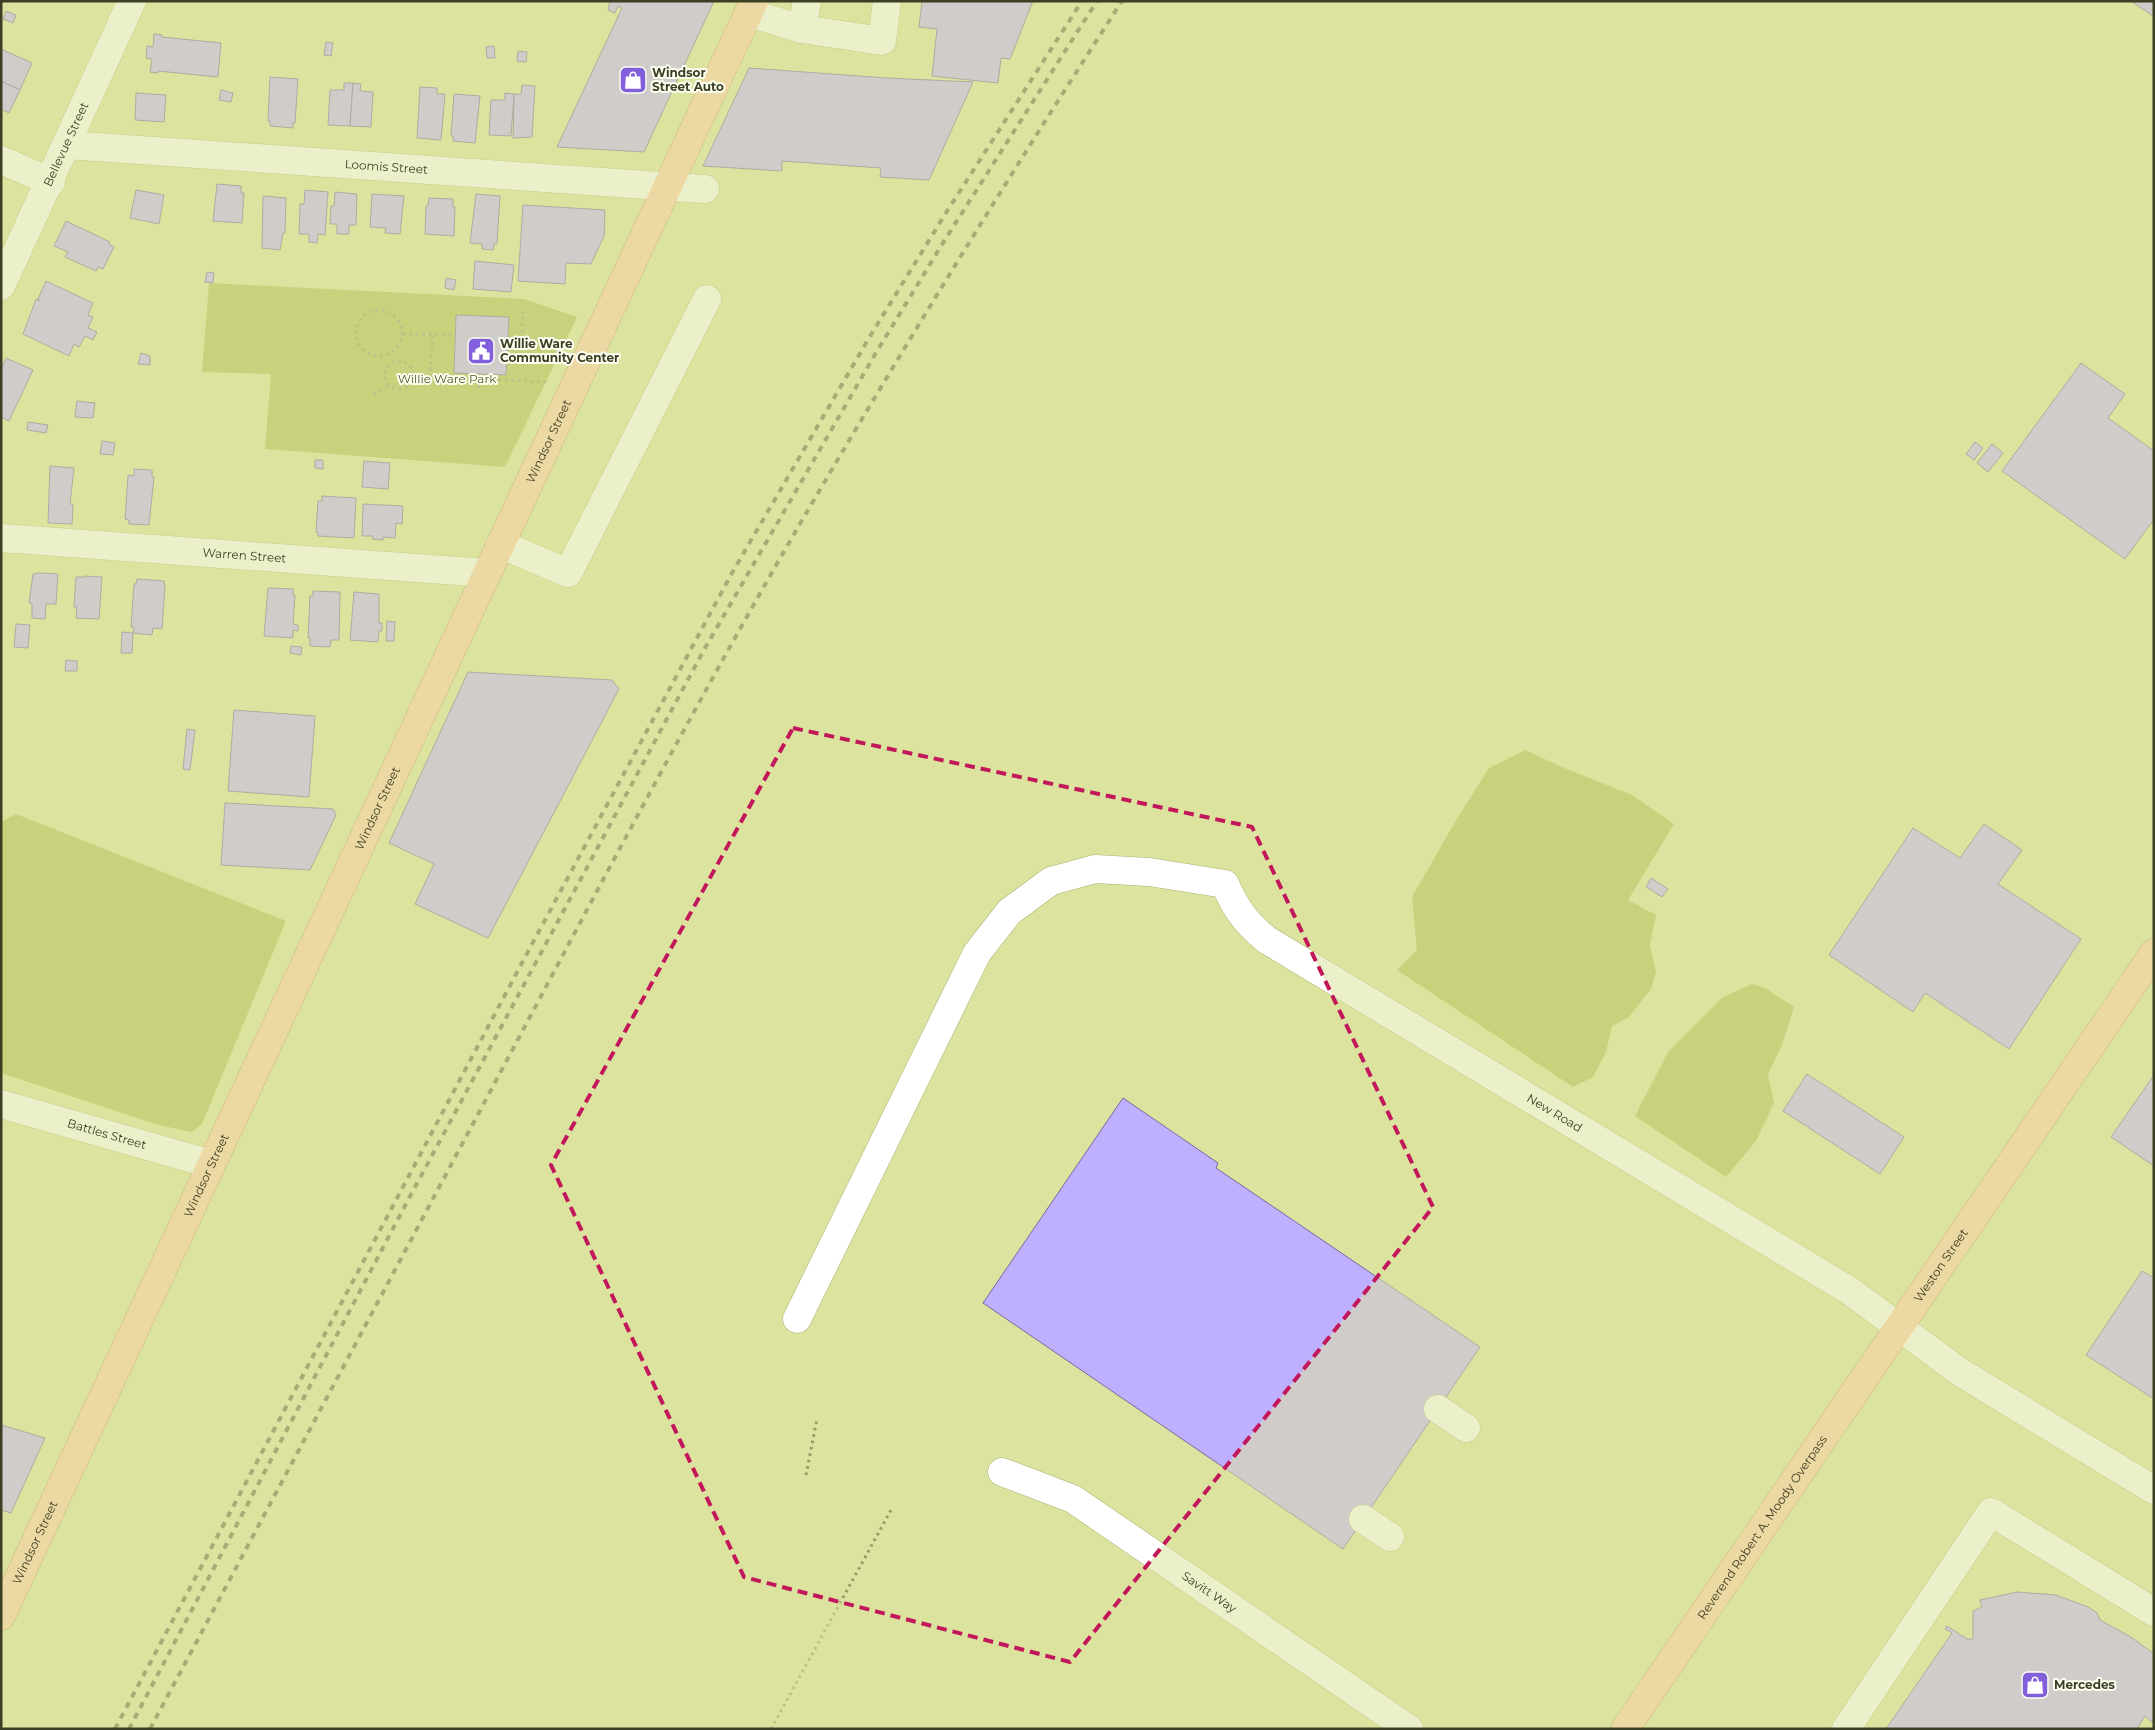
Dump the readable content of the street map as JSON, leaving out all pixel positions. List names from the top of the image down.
{
  "streets": {
    "main road": ["Windsor Street", "Weston Street", "Reverend Robert A. Moody Overpass"],
    "street": [
      "Bellevue Street",
      "Loomis Street",
      "Warren Street",
      "New Road",
      "Battles Street",
      "Savitt Way"
    ]
  },
  "crossings": [
    ["Bellevue Street", "Loomis Street"],
    ["Loomis Street", "Windsor Street"],
    ["Windsor Street", "Warren Street"],
    ["Windsor Street", "Battles Street"],
    ["New Road", "Weston Street"],
    ["New Road", "Reverend Robert A. Moody Overpass"],
    ["Weston Street", "Reverend Robert A. Moody Overpass"]
  ],
  "parks": ["Willie Ware Park"],
  "places": {
    "shop": ["Windsor Street Auto", "Mercedes"],
    "public building": ["Willie Ware Community Center"]
  }
}
